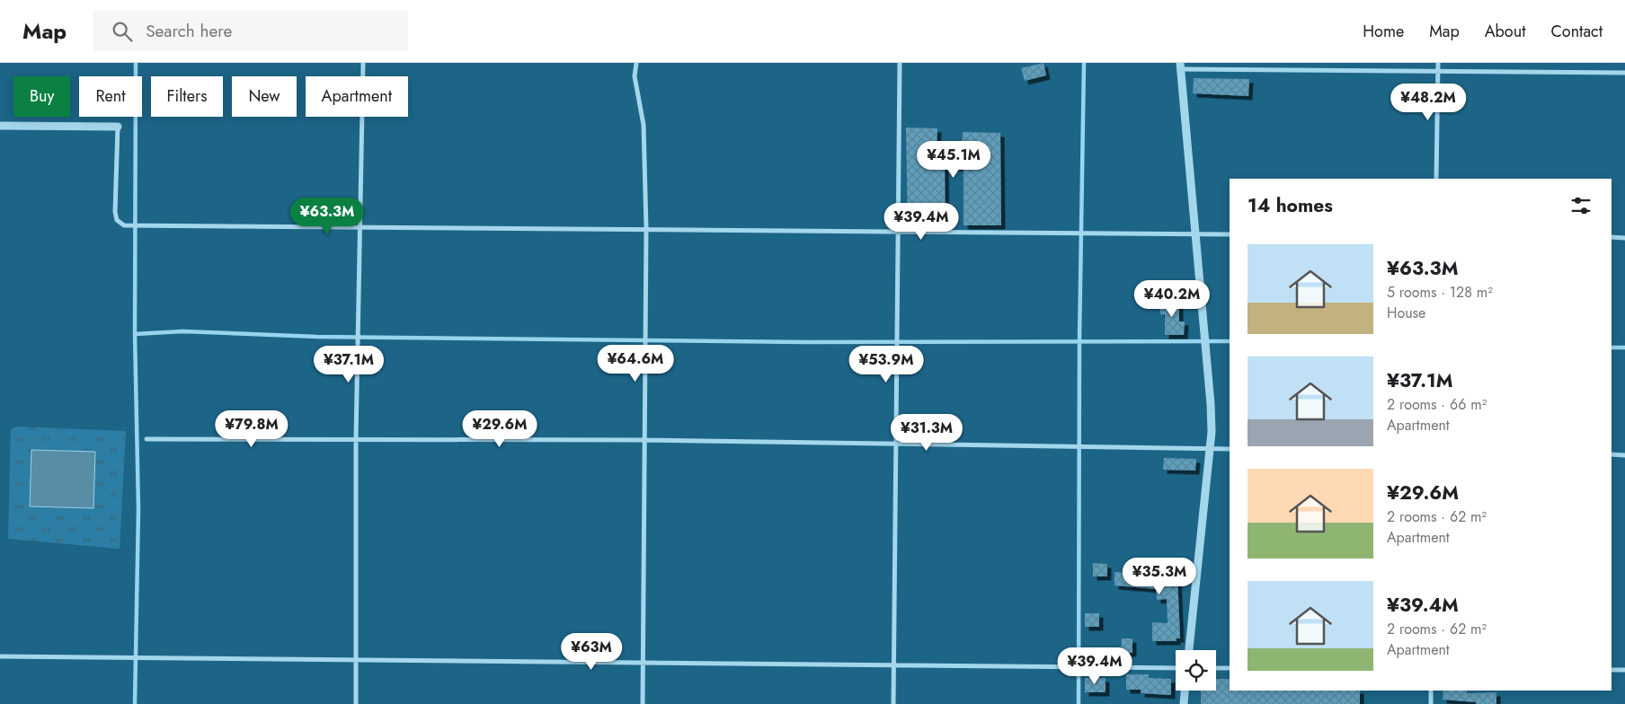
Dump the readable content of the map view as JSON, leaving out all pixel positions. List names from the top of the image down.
{
  "page": {
    "header": "Map",
    "search": "Search here",
    "nav": [
      "Home",
      "Map",
      "About",
      "Contact"
    ],
    "chip": [
      "Buy",
      "Rent",
      "Filters",
      "New",
      "Apartment"
    ],
    "price": [
      "¥48.2M",
      "¥45.1M",
      "¥63.3M",
      "¥39.4M",
      "¥40.2M",
      "¥64.6M",
      "¥37.1M",
      "¥53.9M",
      "¥79.8M",
      "¥29.6M",
      "¥31.3M",
      "¥35.3M",
      "¥63M",
      "¥39.4M"
    ],
    "heading": "14 homes",
    "list": [
      {
        "name": "¥63.3M",
        "note": "5 rooms · 128 m² · House"
      },
      {
        "name": "¥37.1M",
        "note": "2 rooms · 66 m² · Apartment"
      },
      {
        "name": "¥29.6M",
        "note": "2 rooms · 62 m² · Apartment"
      },
      {
        "name": "¥39.4M",
        "note": "2 rooms · 62 m² · Apartment"
      }
    ]
  }
}
